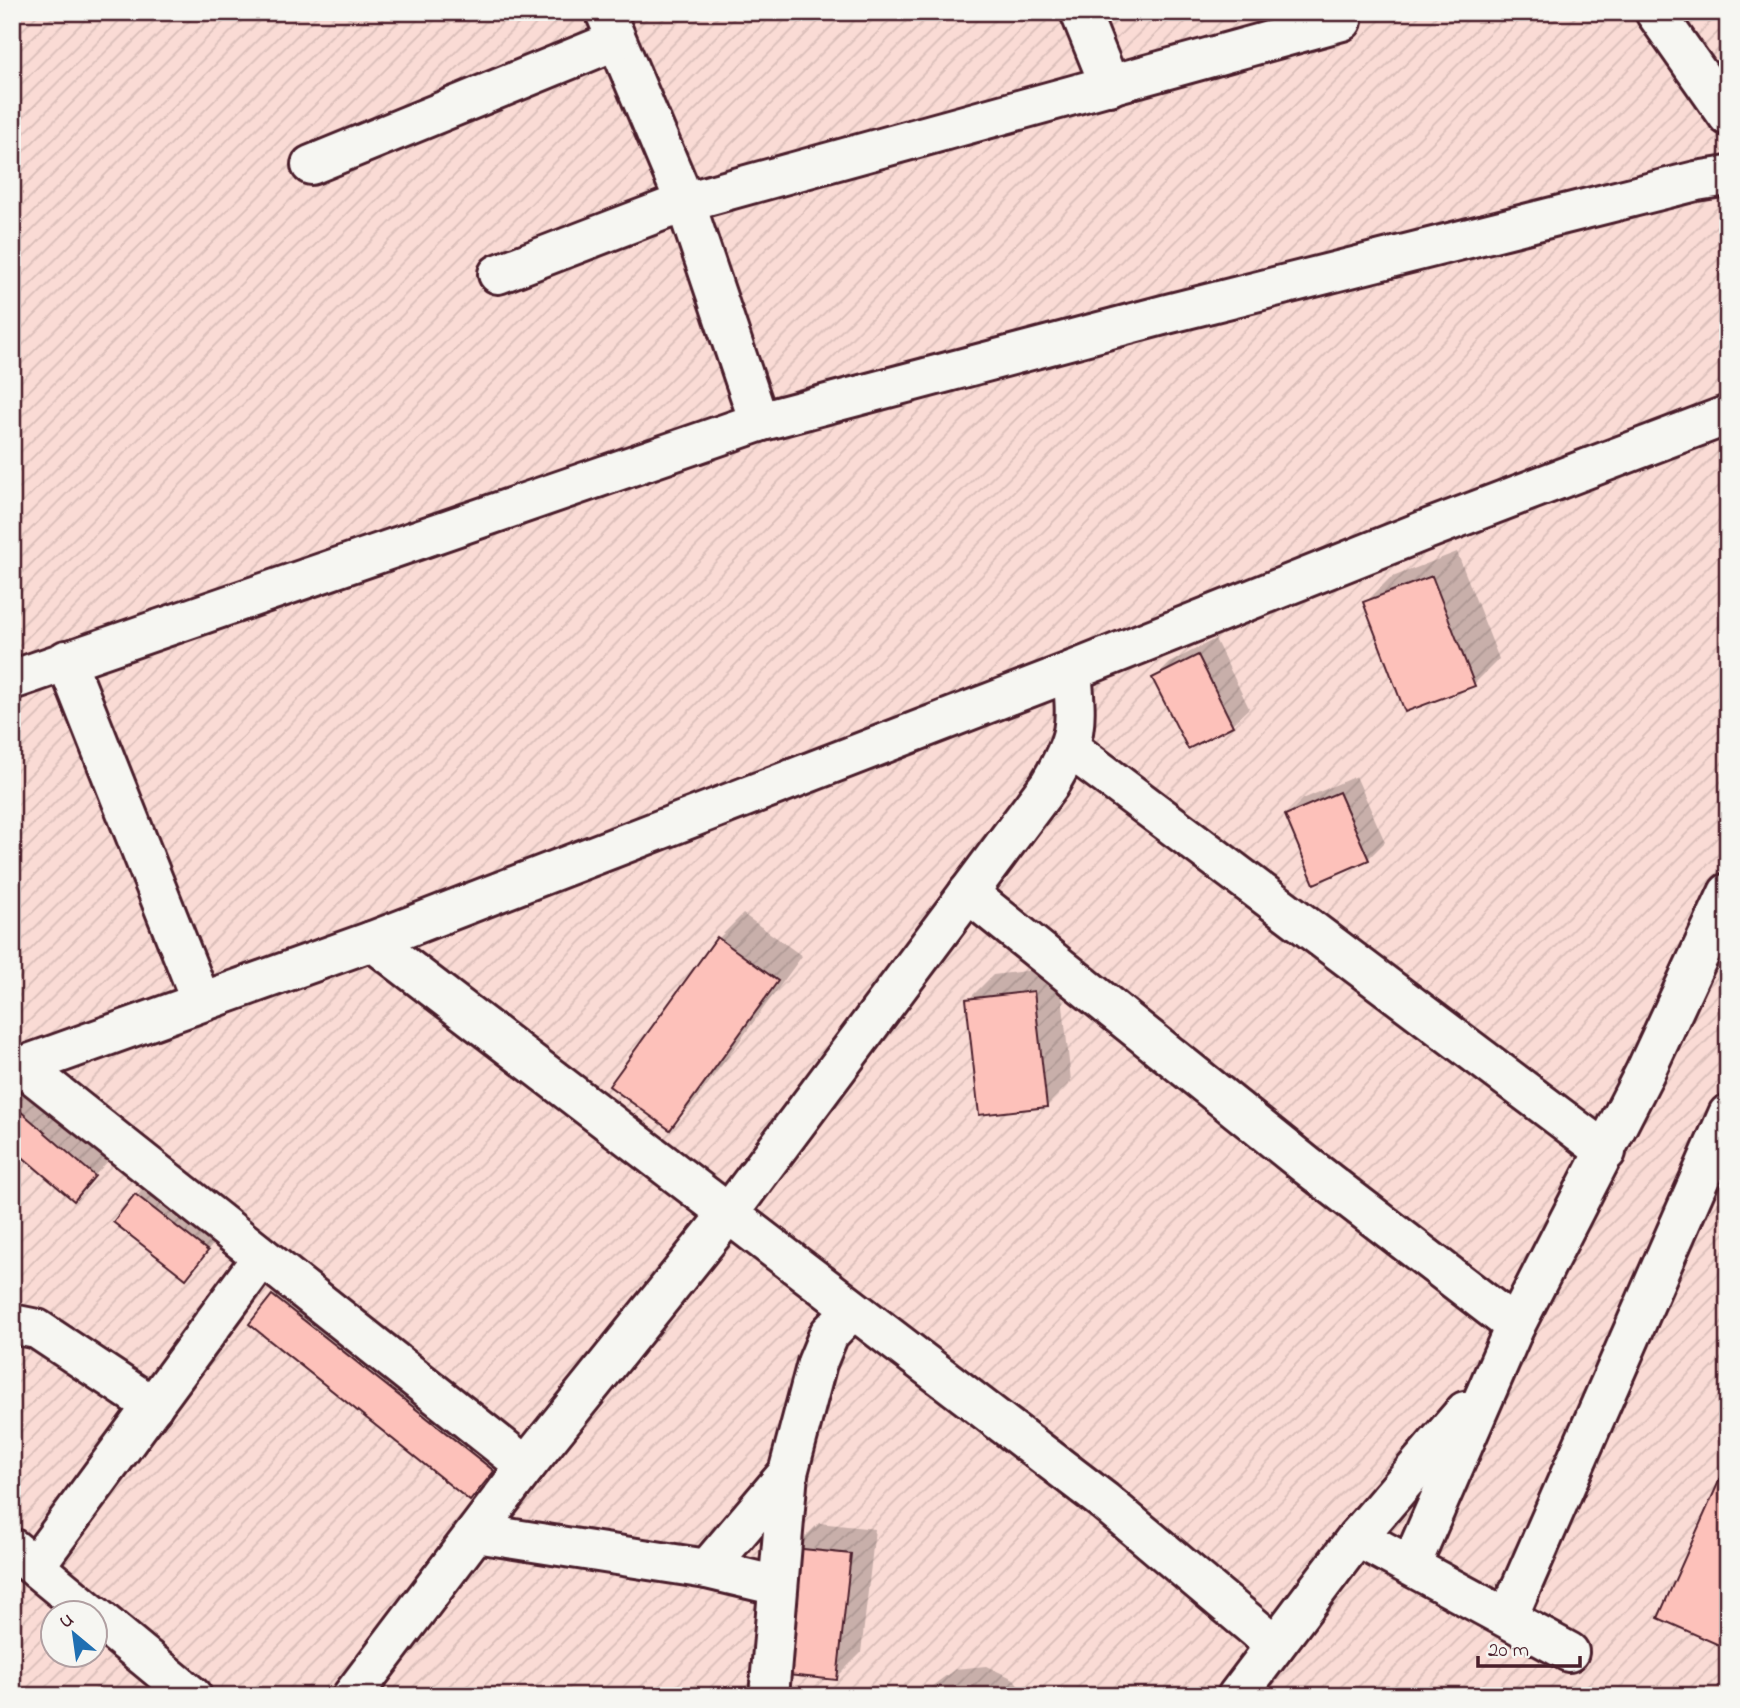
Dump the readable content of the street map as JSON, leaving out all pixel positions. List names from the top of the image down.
{
  "scale_bar": "20 m",
  "north": "top left"
}
